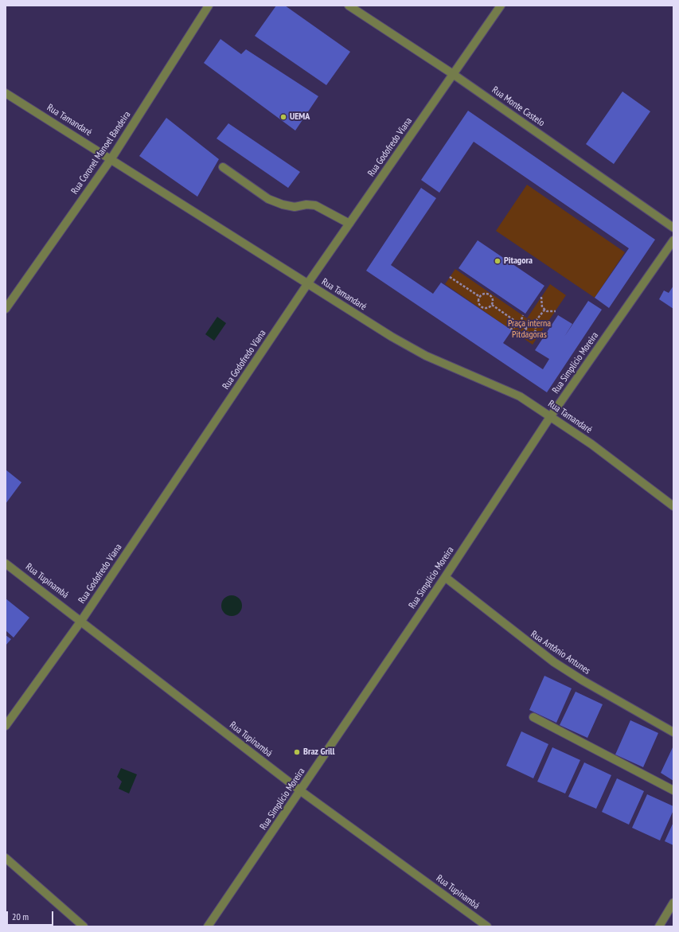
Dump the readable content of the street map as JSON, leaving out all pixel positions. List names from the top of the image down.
{
  "streets": {
    "street": [
      "Rua Monte Castelo",
      "Rua Tamandaré",
      "Rua Godofredo Viana",
      "Rua Coronel Manoel Bandeira",
      "Rua Simplício Moreira",
      "Rua Tupinambá",
      "Rua Antônio Antunes"
    ]
  },
  "crossings": [
    ["Rua Monte Castelo", "Rua Godofredo Viana"],
    ["Rua Tamandaré", "Rua Godofredo Viana"],
    ["Rua Tamandaré", "Rua Coronel Manoel Bandeira"],
    ["Rua Tamandaré", "Rua Simplício Moreira"],
    ["Rua Godofredo Viana", "Rua Tupinambá"],
    ["Rua Simplício Moreira", "Rua Tupinambá"],
    ["Rua Simplício Moreira", "Rua Antônio Antunes"]
  ],
  "parks": ["Praça interna Pitdagoras"],
  "places": ["UEMA", "Pitagora", "Braz Grill"],
  "scale_bar": "20 m"
}
